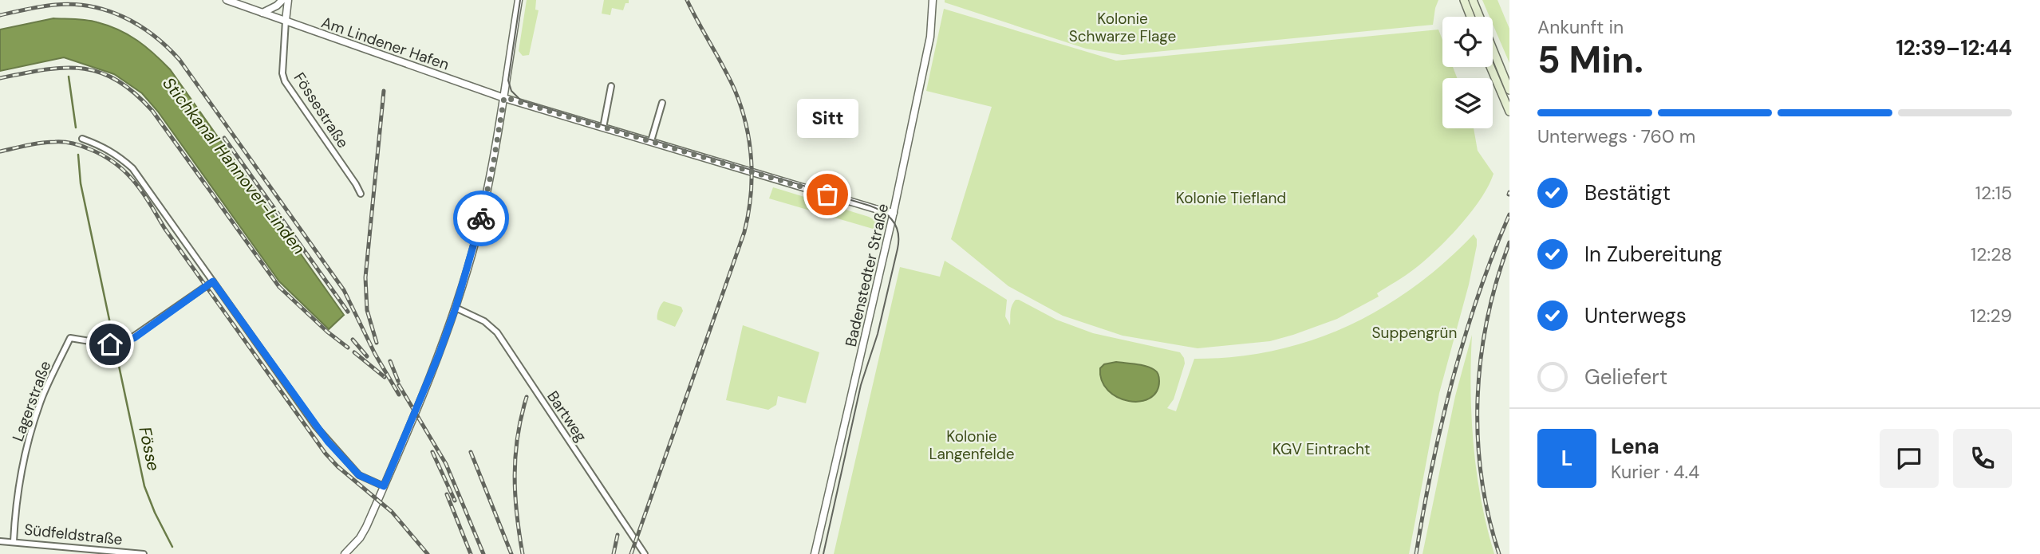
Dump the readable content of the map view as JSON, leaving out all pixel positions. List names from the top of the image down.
{
  "streets": {
    "street": [
      "Am Lindener Hafen",
      "Fössestraße",
      "Badenstedter Straße",
      "Lagerstraße",
      "Bartweg",
      "Südfeldstraße"
    ]
  },
  "crossings": [
    ["Am Lindener Hafen", "Fössestraße"],
    ["Am Lindener Hafen", "Badenstedter Straße"],
    ["Lagerstraße", "Südfeldstraße"]
  ],
  "water": ["Stichkanal Hannover-Linden", "Fösse"],
  "parks": [
    "Kolonie Schwarze Flage",
    "Kolonie Tiefland",
    "Suppengrün",
    "Kolonie Langenfelde",
    "KGV Eintracht"
  ],
  "places": ["Sitt"],
  "page": {
    "heading": ["5 Min.", "Ankunft in", "12:39–12:44"],
    "panel": ["Lena", "Kurier · 4.4"],
    "bar": "Unterwegs · 760 m",
    "bubble": "Sitt",
    "list": [
      ["Bestätigt", "12:15"],
      ["In Zubereitung", "12:28"],
      ["Unterwegs", "12:29"],
      "Geliefert"
    ],
    "round": "L"
  }
}
